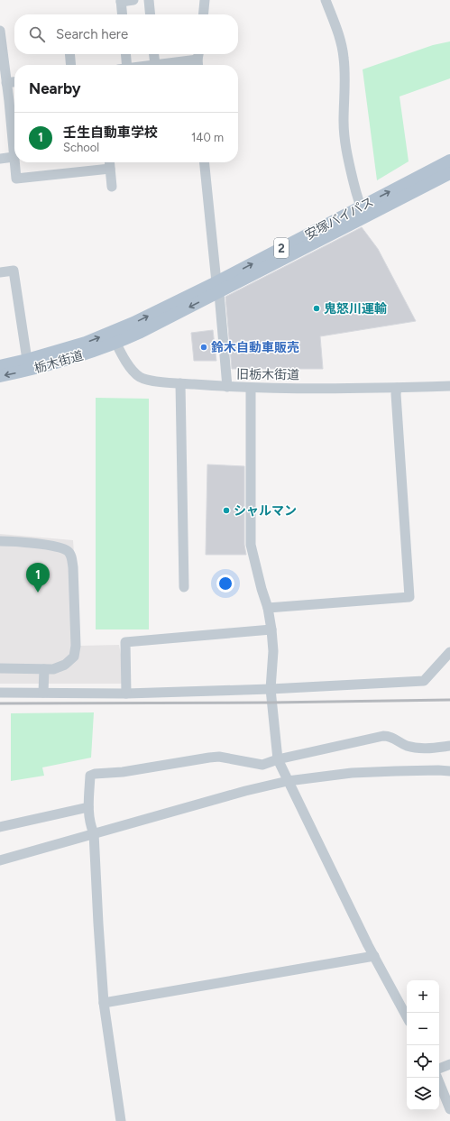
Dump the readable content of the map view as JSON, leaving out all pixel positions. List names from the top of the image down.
{
  "streets": {
    "main road": ["安塚バイパス", "2", "栃木街道"],
    "street": ["旧栃木街道"]
  },
  "crossings": [
    ["安塚バイパス", "栃木街道"],
    ["安塚バイパス", "旧栃木街道"],
    ["栃木街道", "旧栃木街道"]
  ],
  "places": ["鬼怒川運輸", "鈴木自動車販売", "シャルマン"],
  "page": {
    "search": "Search here",
    "heading": "Nearby",
    "list": [
      {
        "mark": "1",
        "name": "壬生自動車学校",
        "note": "School",
        "value": "140 m"
      }
    ],
    "pins": "1",
    "map_buttons": ["+", "−"]
  }
}
